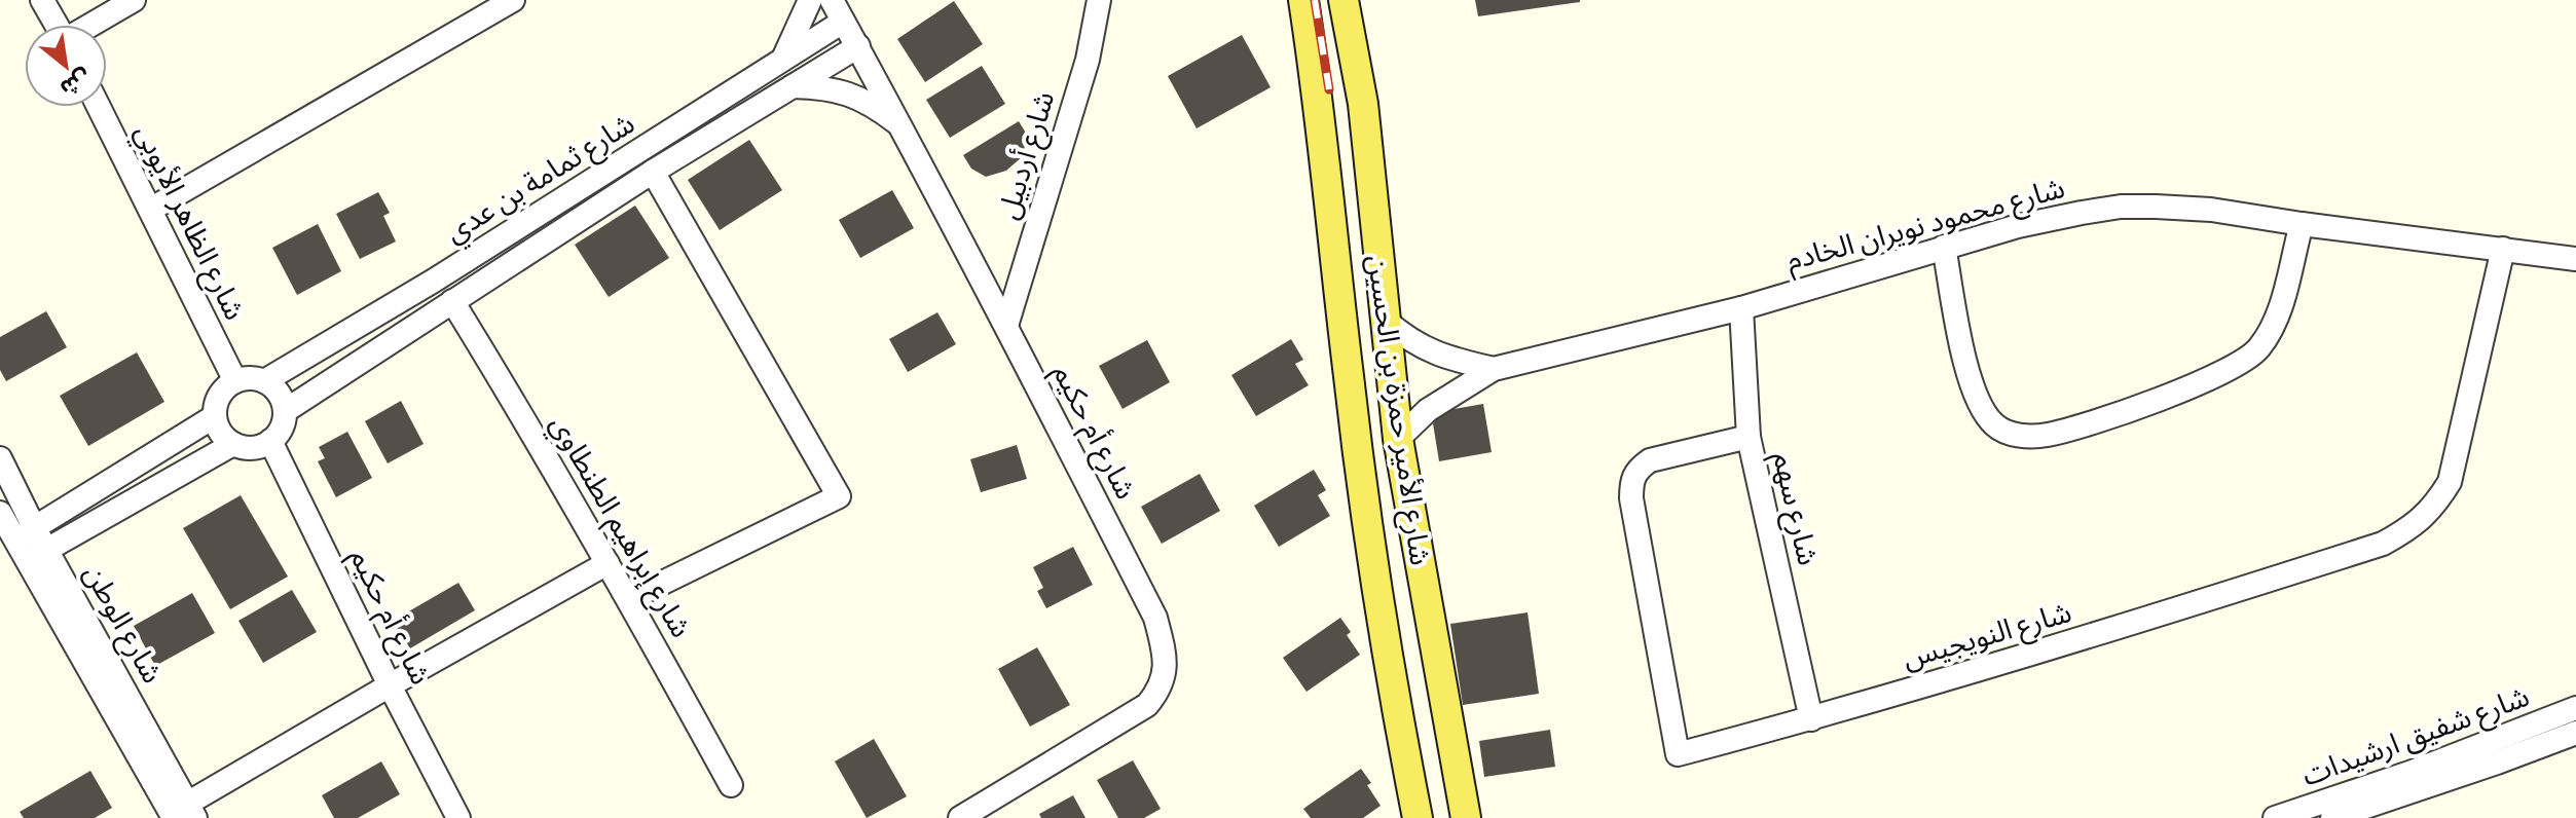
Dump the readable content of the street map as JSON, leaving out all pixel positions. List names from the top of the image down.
{
  "streets": {
    "main road": ["شارع الأمير حمزة بن الحسين"],
    "street": [
      "شارع أردبيل",
      "شارع ثمامة بن عدي",
      "شارع الظاهر الأيوبي",
      "شارع محمود نويران الخادم",
      "شارع أم حكيم",
      "شارع سهم",
      "شارع إبراهيم الطنطاوي",
      "شارع الوطن",
      "شارع النويجيس",
      "شارع شفيق ارشيدات"
    ]
  },
  "crossings": [
    ["شارع أردبيل", "شارع أم حكيم"],
    ["شارع ثمامة بن عدي", "شارع الظاهر الأيوبي"],
    ["شارع ثمامة بن عدي", "شارع أم حكيم"],
    ["شارع ثمامة بن عدي", "شارع إبراهيم الطنطاوي"],
    ["شارع الظاهر الأيوبي", "شارع أم حكيم"],
    ["شارع محمود نويران الخادم", "شارع الأمير حمزة بن الحسين"],
    ["شارع محمود نويران الخادم", "شارع سهم"],
    ["شارع محمود نويران الخادم", "شارع النويجيس"],
    ["شارع سهم", "شارع النويجيس"]
  ],
  "north": "bottom right"
}
